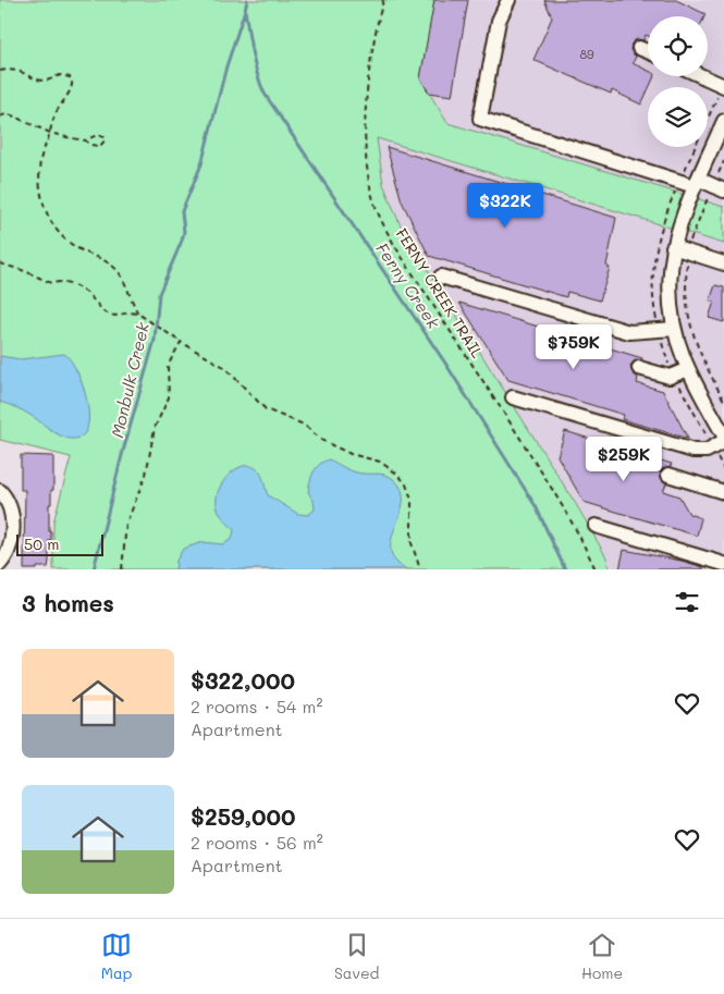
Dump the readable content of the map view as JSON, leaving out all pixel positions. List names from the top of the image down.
{
  "streets": {
    "path": ["FERNY CREEK TRAIL"]
  },
  "water": ["Ferny Creek", "Monbulk Creek"],
  "house_numbers": ["89"],
  "scale_bar": "50 m",
  "page": {
    "price": ["$322K", "$759K", "$259K"],
    "scale": "50 m",
    "heading": "3 homes",
    "list": [
      {
        "name": "$322,000",
        "note": "2 rooms · 54 m² · Apartment"
      },
      {
        "name": "$259,000",
        "note": "2 rooms · 56 m² · Apartment"
      }
    ],
    "tabs": ["Map", "Saved", "Home"]
  }
}
